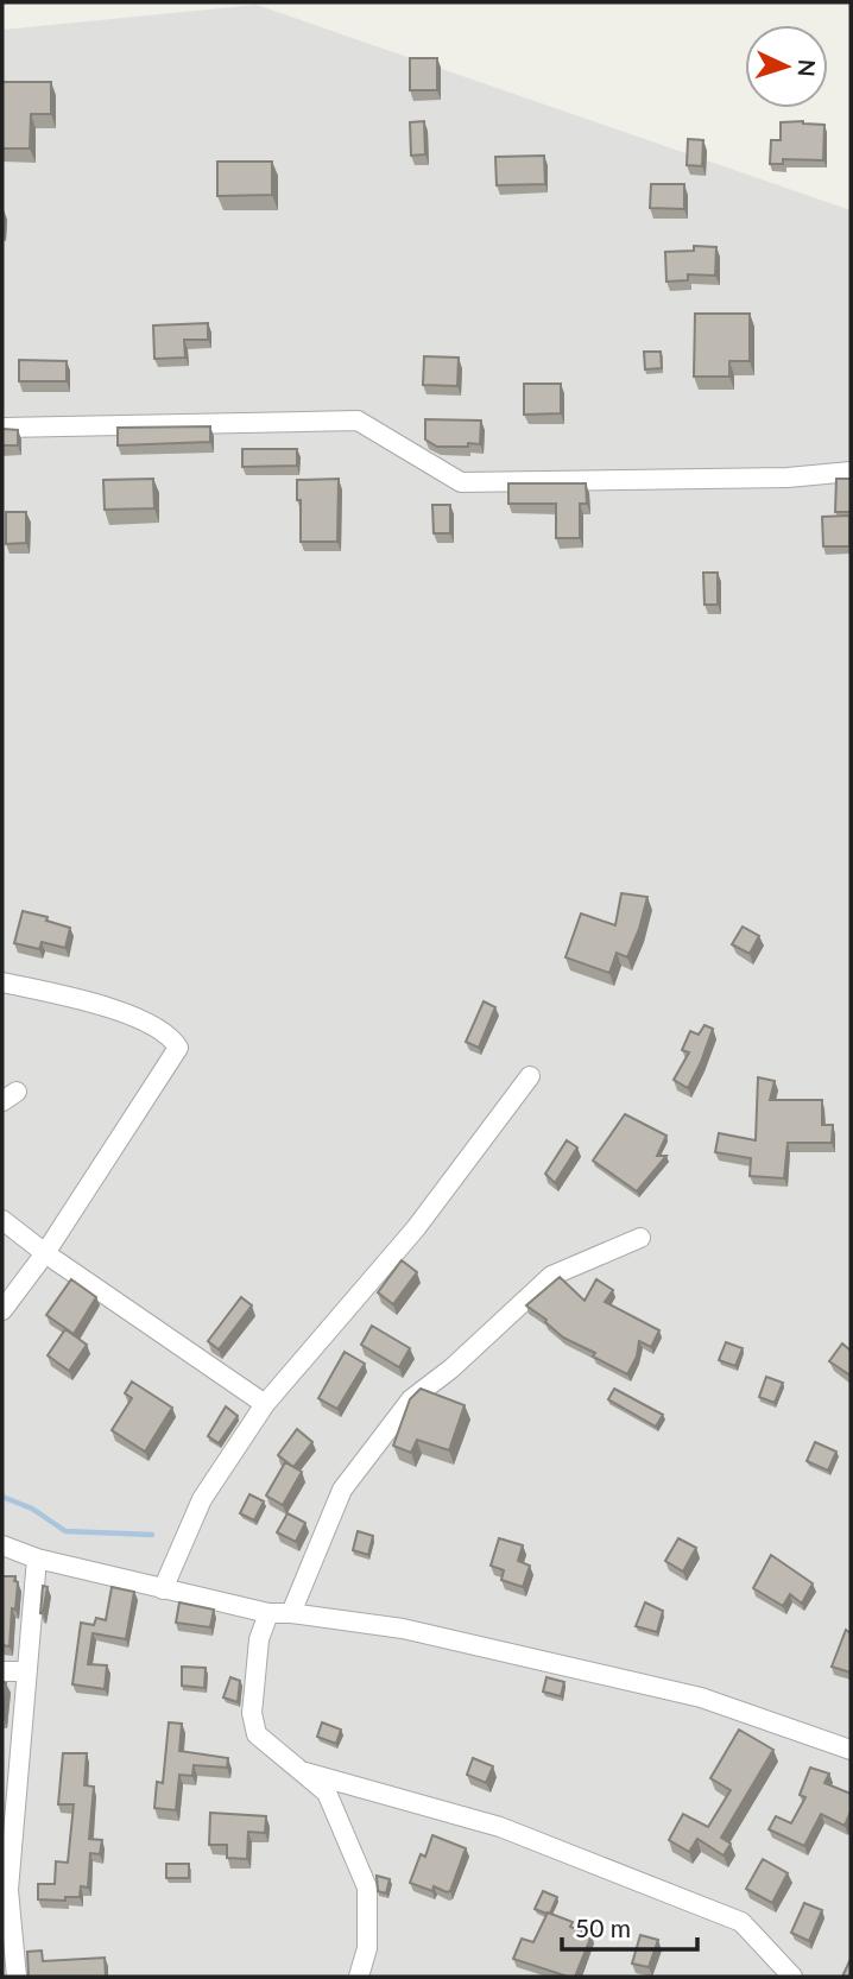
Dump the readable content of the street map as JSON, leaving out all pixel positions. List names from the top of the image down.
{
  "scale_bar": "50 m",
  "north": "right"
}
